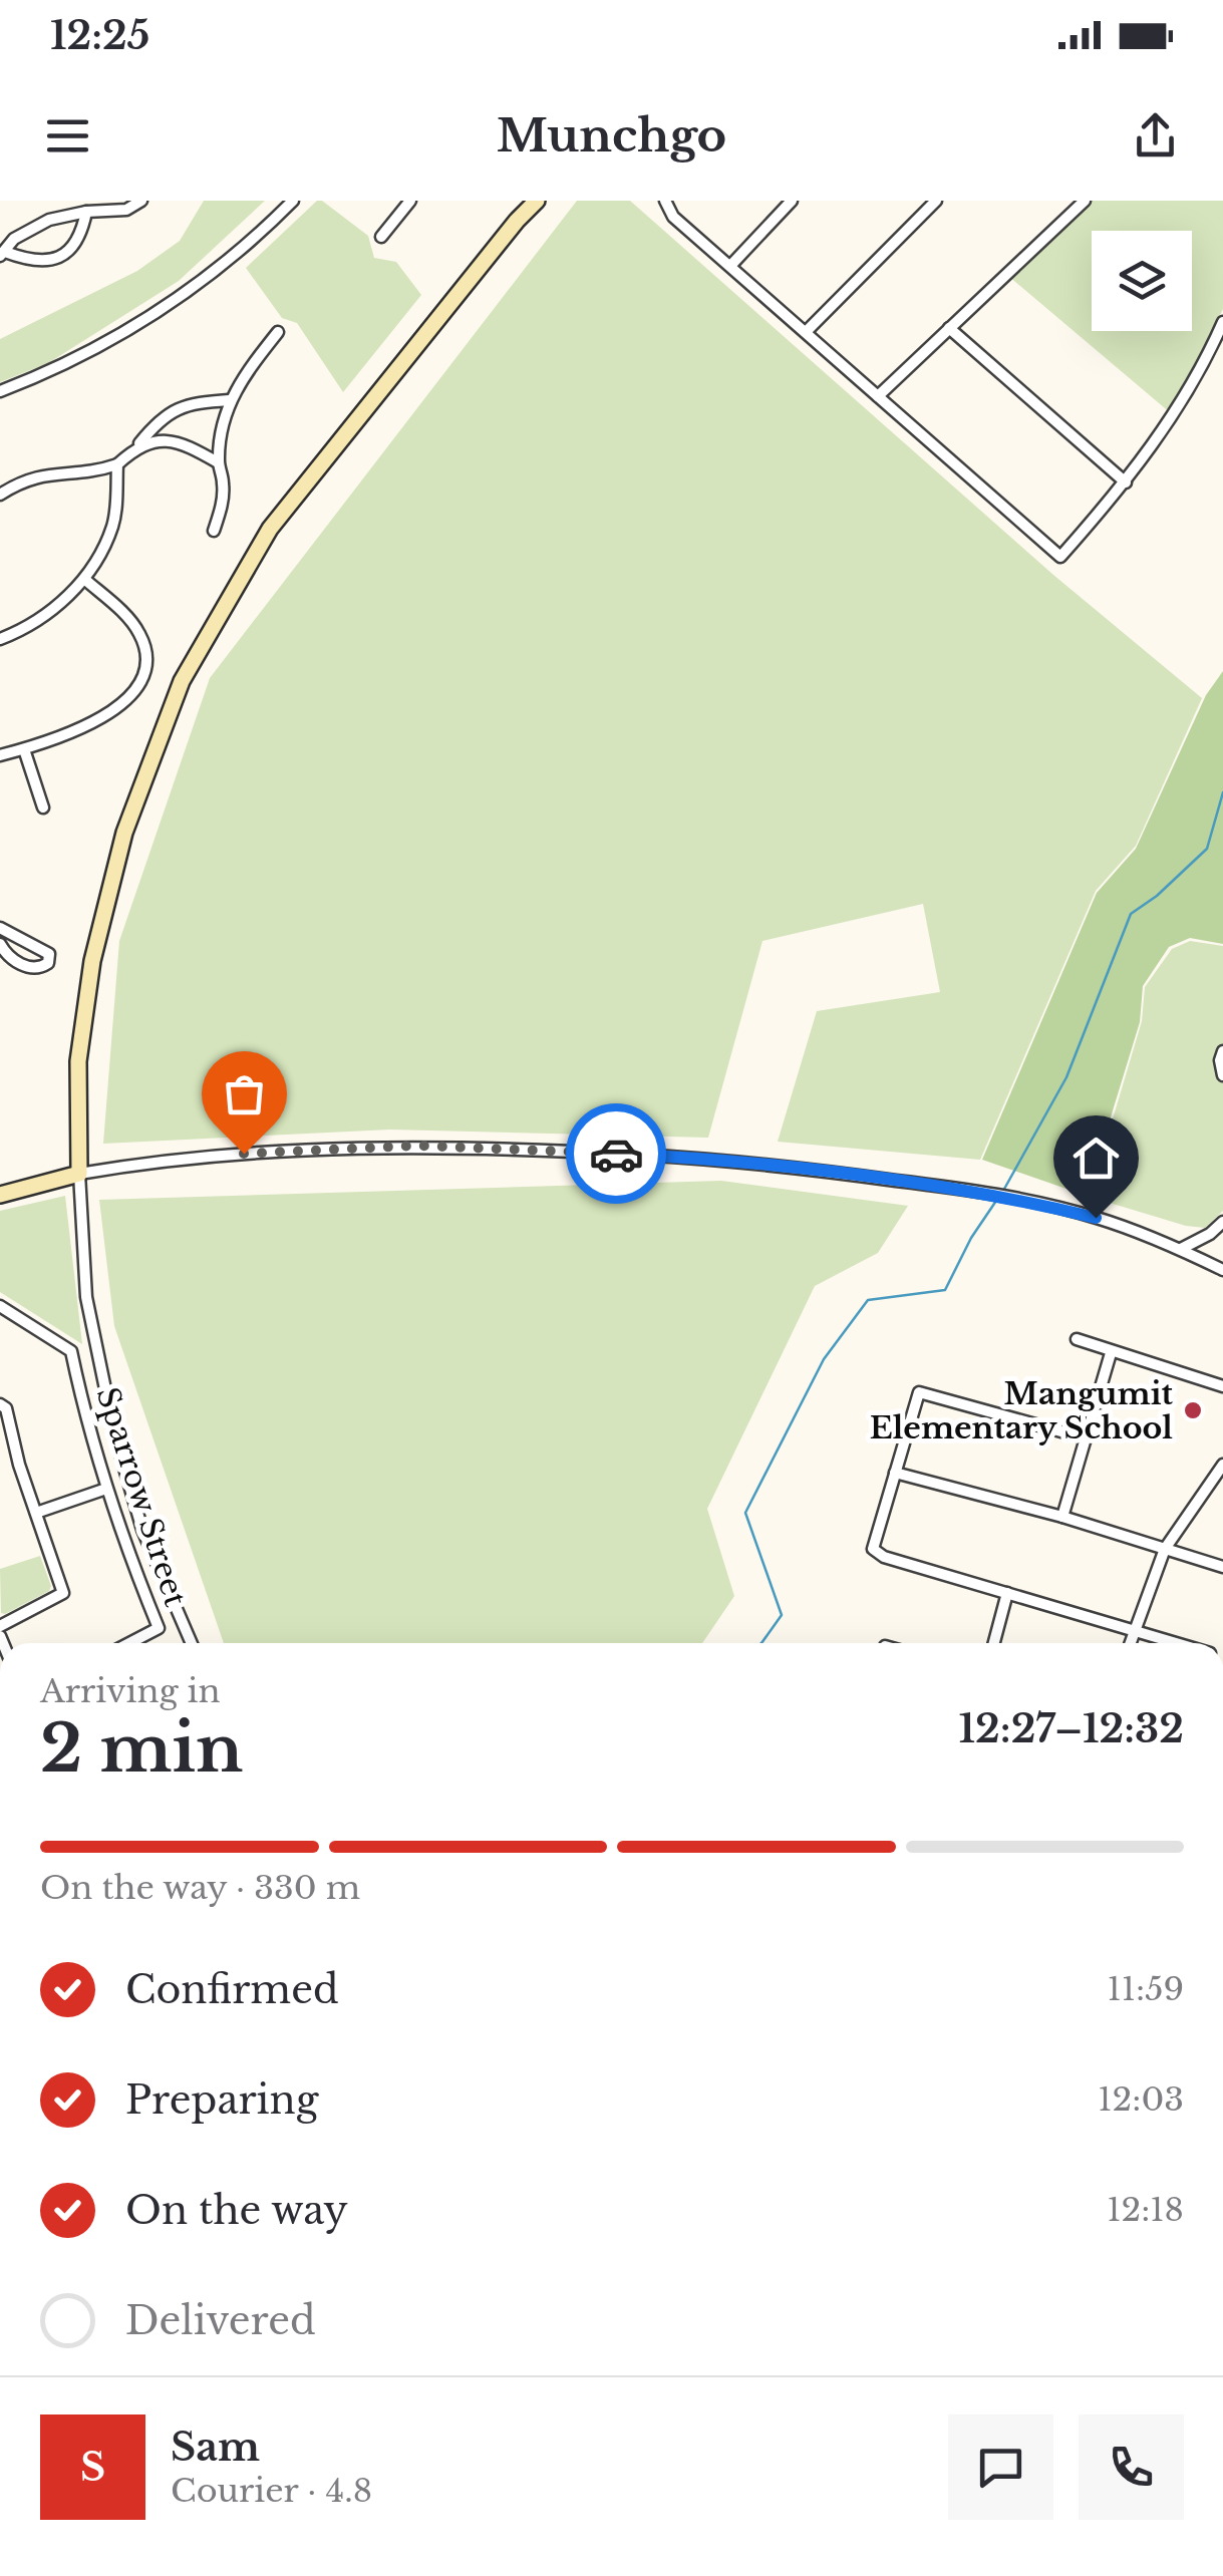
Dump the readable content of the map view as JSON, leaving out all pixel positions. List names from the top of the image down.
{
  "streets": {
    "street": ["Sparrow Street"]
  },
  "places": ["Mangumit Elementary School"],
  "page": {
    "status": "12:25",
    "header": "Munchgo",
    "heading": ["2 min", "Arriving in", "12:27–12:32"],
    "panel": ["Sam", "Courier · 4.8"],
    "bar": "On the way · 330 m",
    "list": [
      ["Confirmed", "11:59"],
      ["Preparing", "12:03"],
      ["On the way", "12:18"],
      "Delivered"
    ],
    "round": "S"
  }
}
